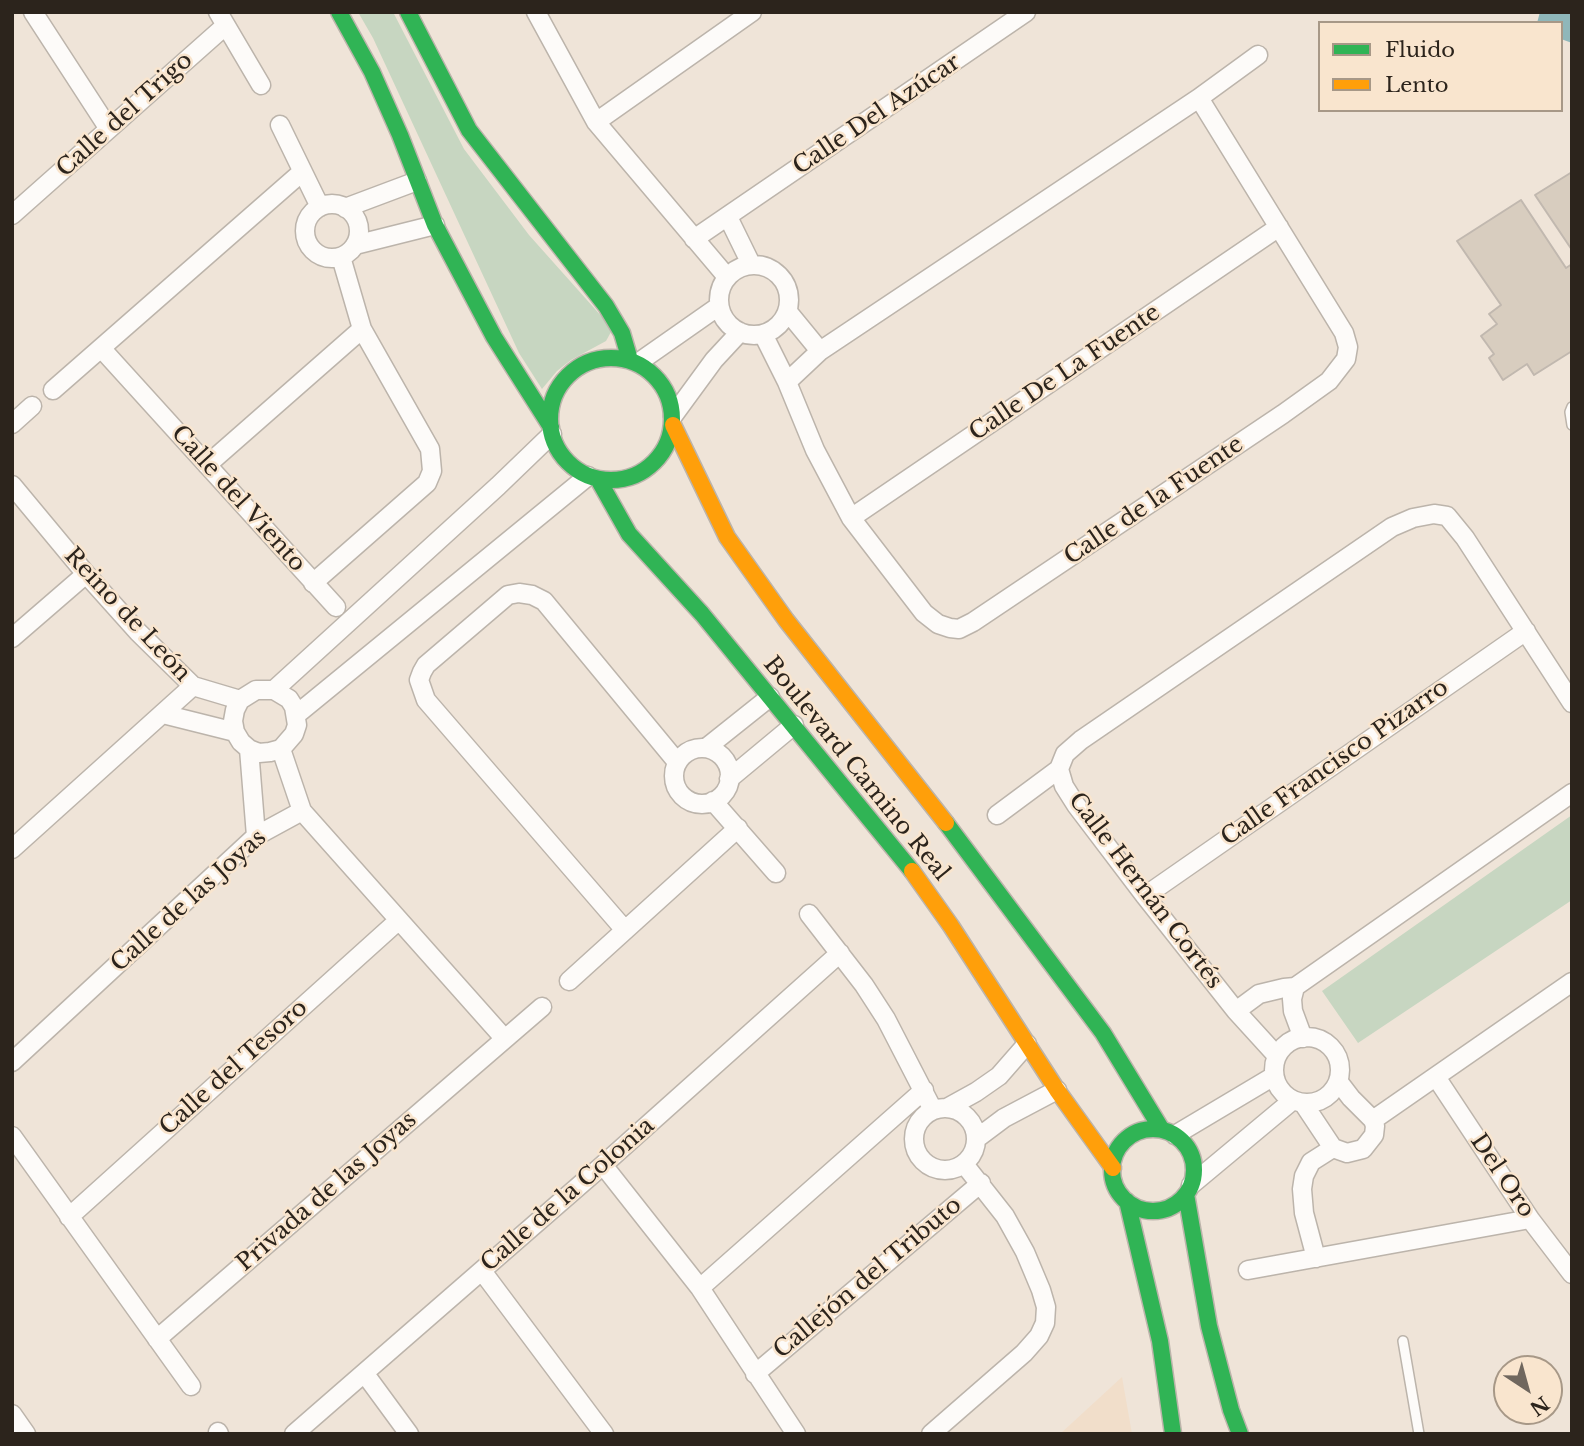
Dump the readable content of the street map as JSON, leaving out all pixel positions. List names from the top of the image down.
{
  "streets": {
    "street": [
      "Calle del Trigo",
      "Calle Del Azúcar",
      "Calle De La Fuente",
      "Calle del Viento",
      "Calle de la Fuente",
      "Reino de León",
      "Calle Francisco Pizarro",
      "Boulevard Camino Real",
      "Calle Hernán Cortés",
      "Calle de las Joyas",
      "Calle del Tesoro",
      "Del Oro",
      "Privada de las Joyas",
      "Calle de la Colonia",
      "Callejón del Tributo"
    ]
  },
  "crossings": [
    ["Calle De La Fuente", "Calle de la Fuente"],
    ["Calle Francisco Pizarro", "Calle Hernán Cortés"]
  ],
  "legend": ["Fluido", "Lento"],
  "north": "bottom right"
}
